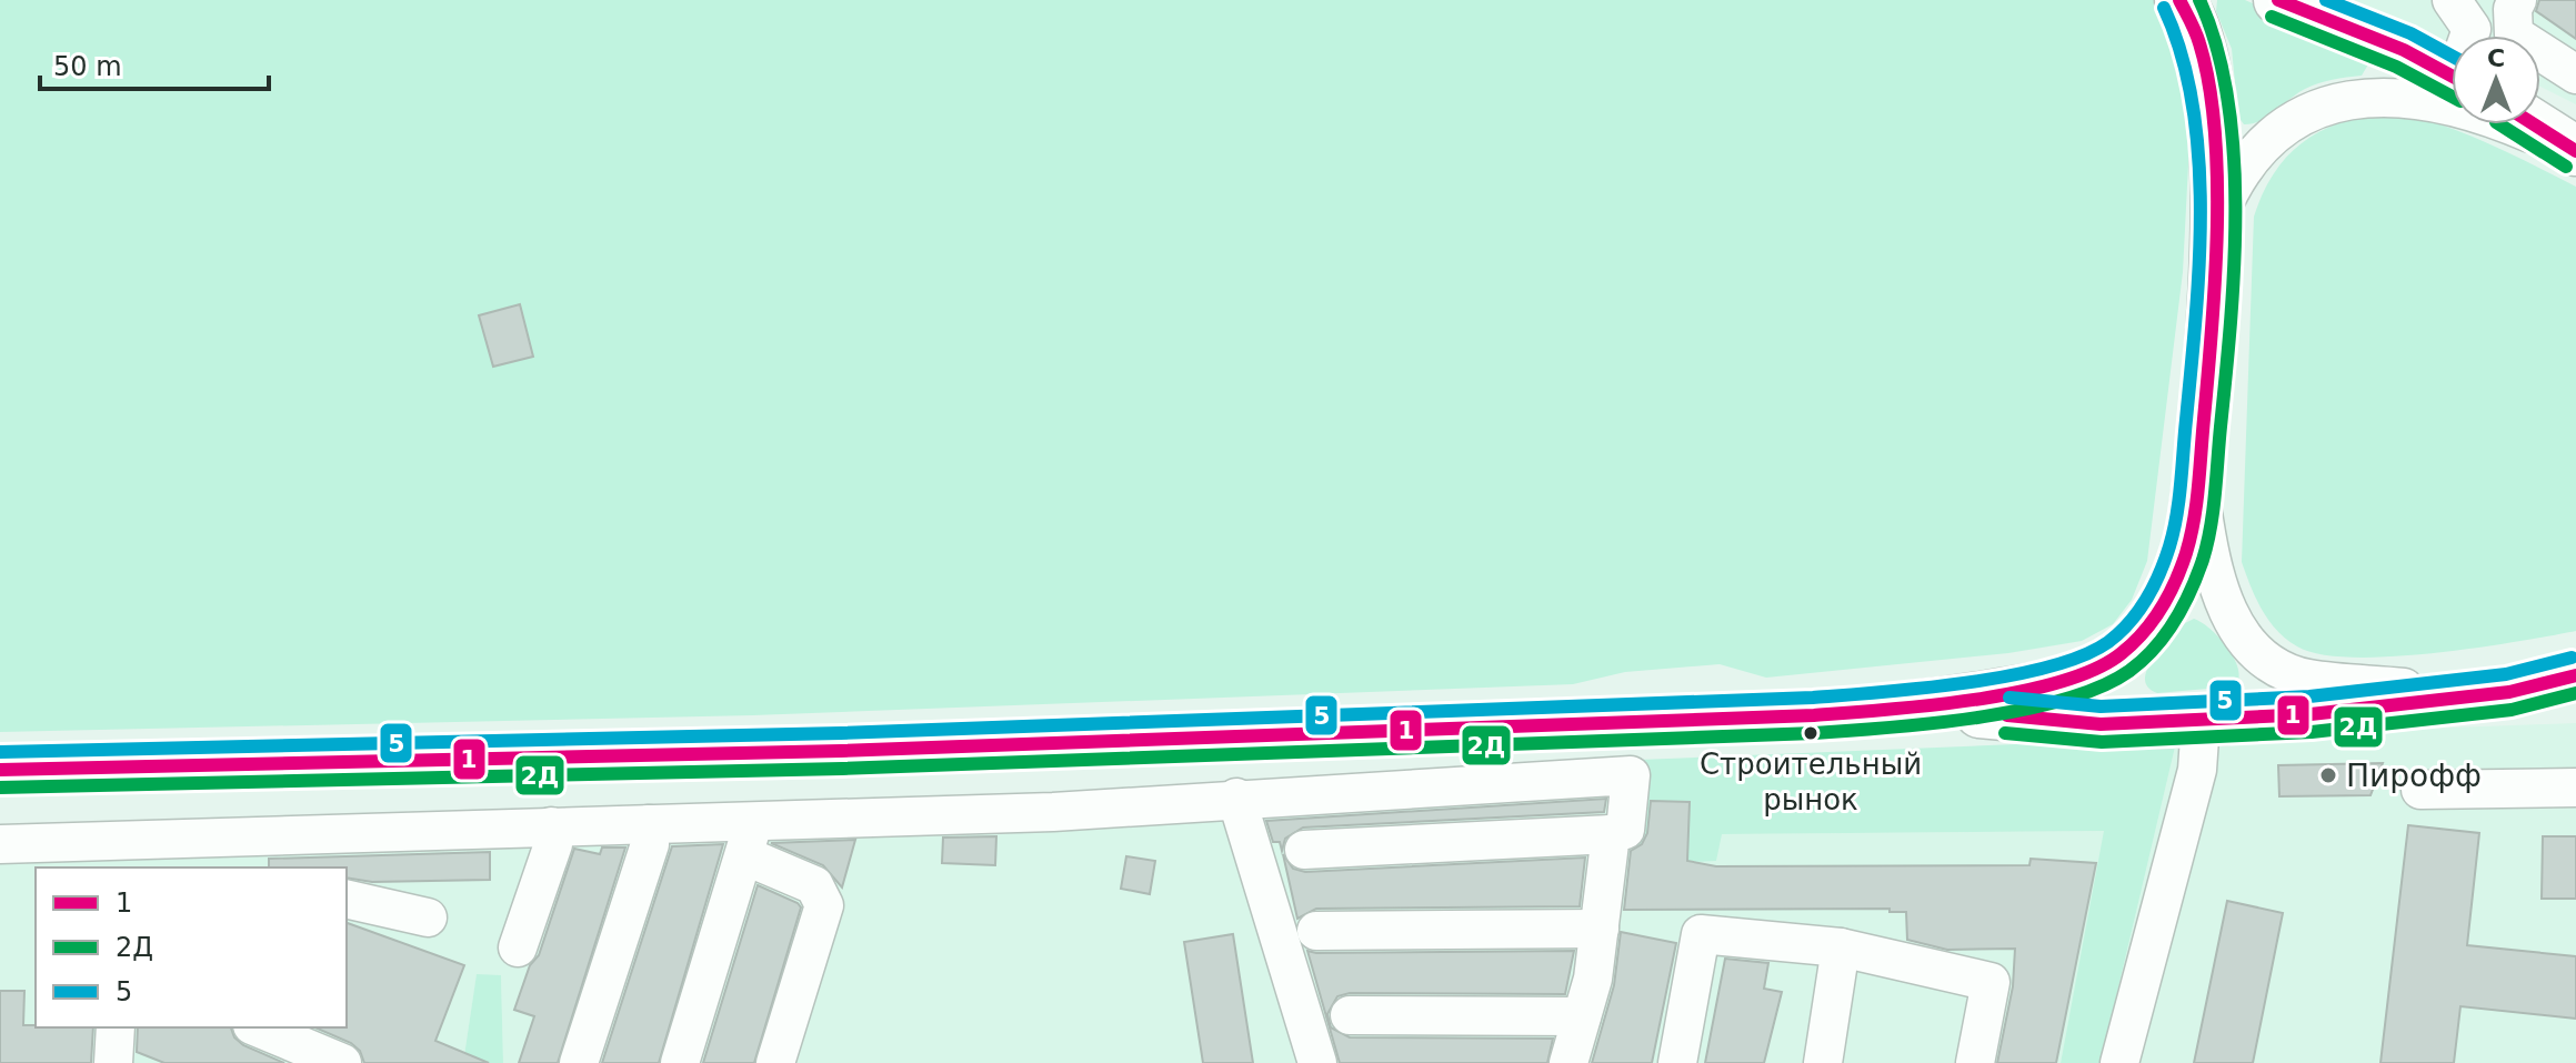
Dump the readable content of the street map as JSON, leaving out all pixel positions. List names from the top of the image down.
{
  "places": ["Строительный рынок", "Пирофф"],
  "lines": ["transit line 1", "transit line 2Д", "transit line 5"],
  "legend": ["1", "2Д", "5"],
  "scale_bar": "50 m",
  "north": "top"
}
